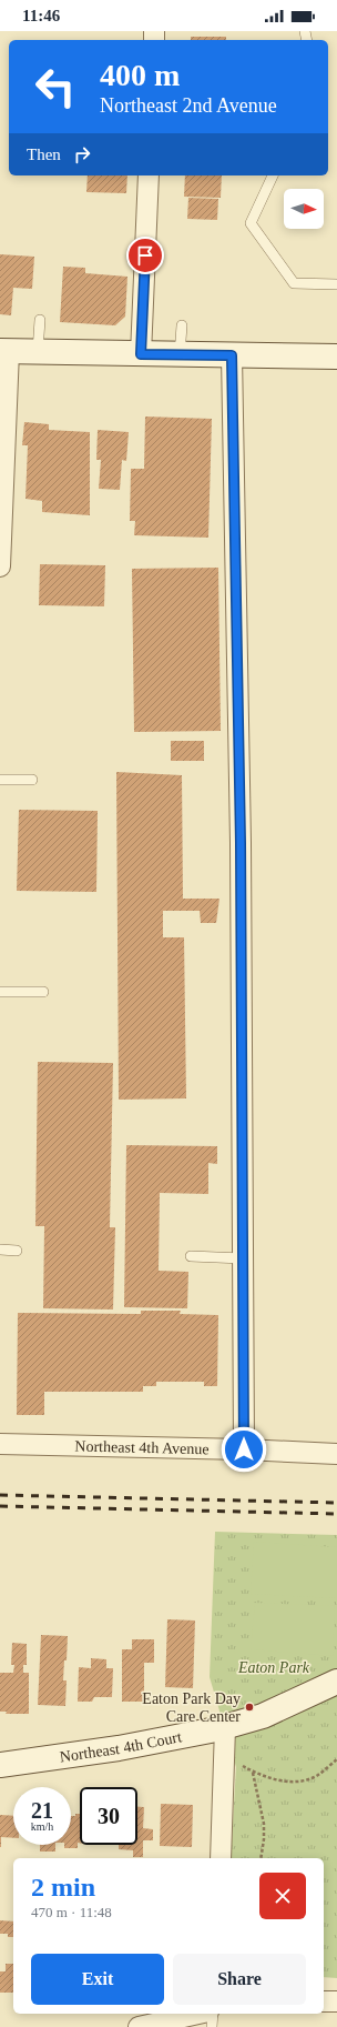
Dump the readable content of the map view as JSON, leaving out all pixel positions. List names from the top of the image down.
{
  "streets": {
    "street": ["Northeast 4th Avenue", "Northeast 4th Court"]
  },
  "parks": ["Eaton Park"],
  "places": ["Eaton Park Day Care Center"],
  "north": "right",
  "page": {
    "status": "11:46",
    "turn": ["400 m", "Northeast 2nd Avenue"],
    "then": "Then",
    "speed": "21 km/h",
    "limit": "30",
    "heading": ["2 min", "470 m · 11:48"],
    "buttons": ["Exit", "Share"]
  }
}
